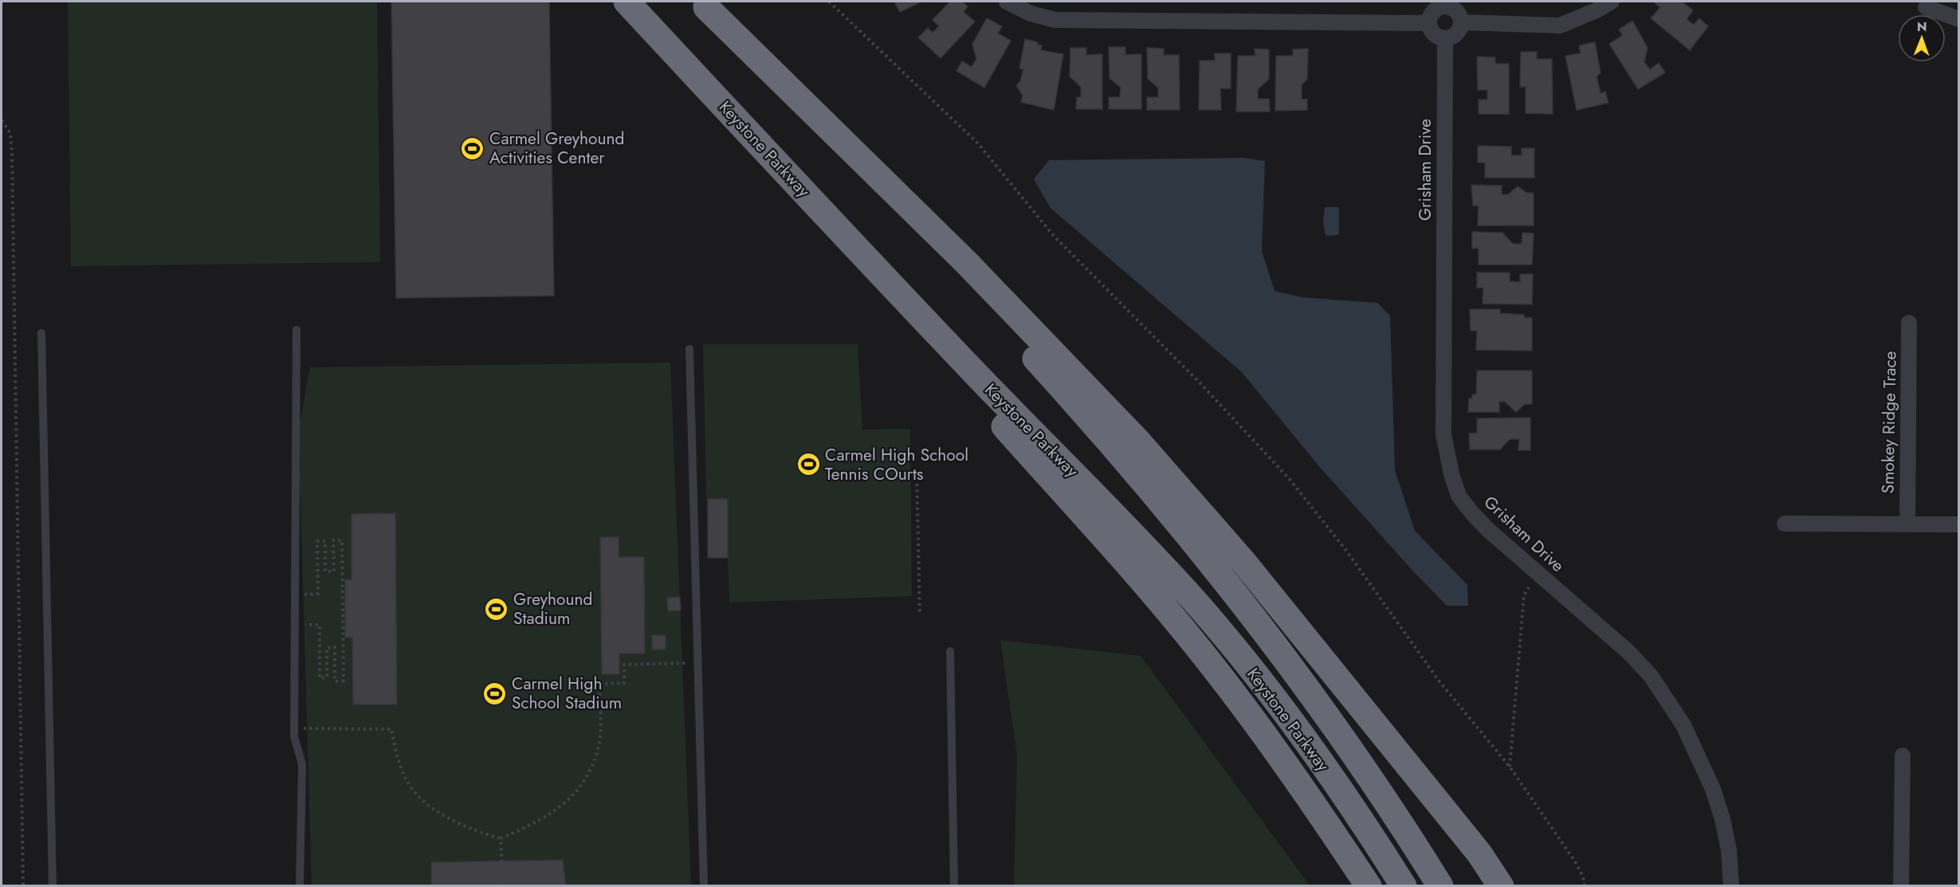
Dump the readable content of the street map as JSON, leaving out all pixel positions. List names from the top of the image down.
{
  "streets": {
    "highway": ["Keystone Parkway"],
    "street": ["Grisham Drive", "Smokey Ridge Trace"]
  },
  "places": {
    "sports": [
      "Carmel Greyhound Activities Center",
      "Carmel High School Tennis COurts",
      "Greyhound Stadium",
      "Carmel High School Stadium"
    ]
  },
  "north": "top"
}
